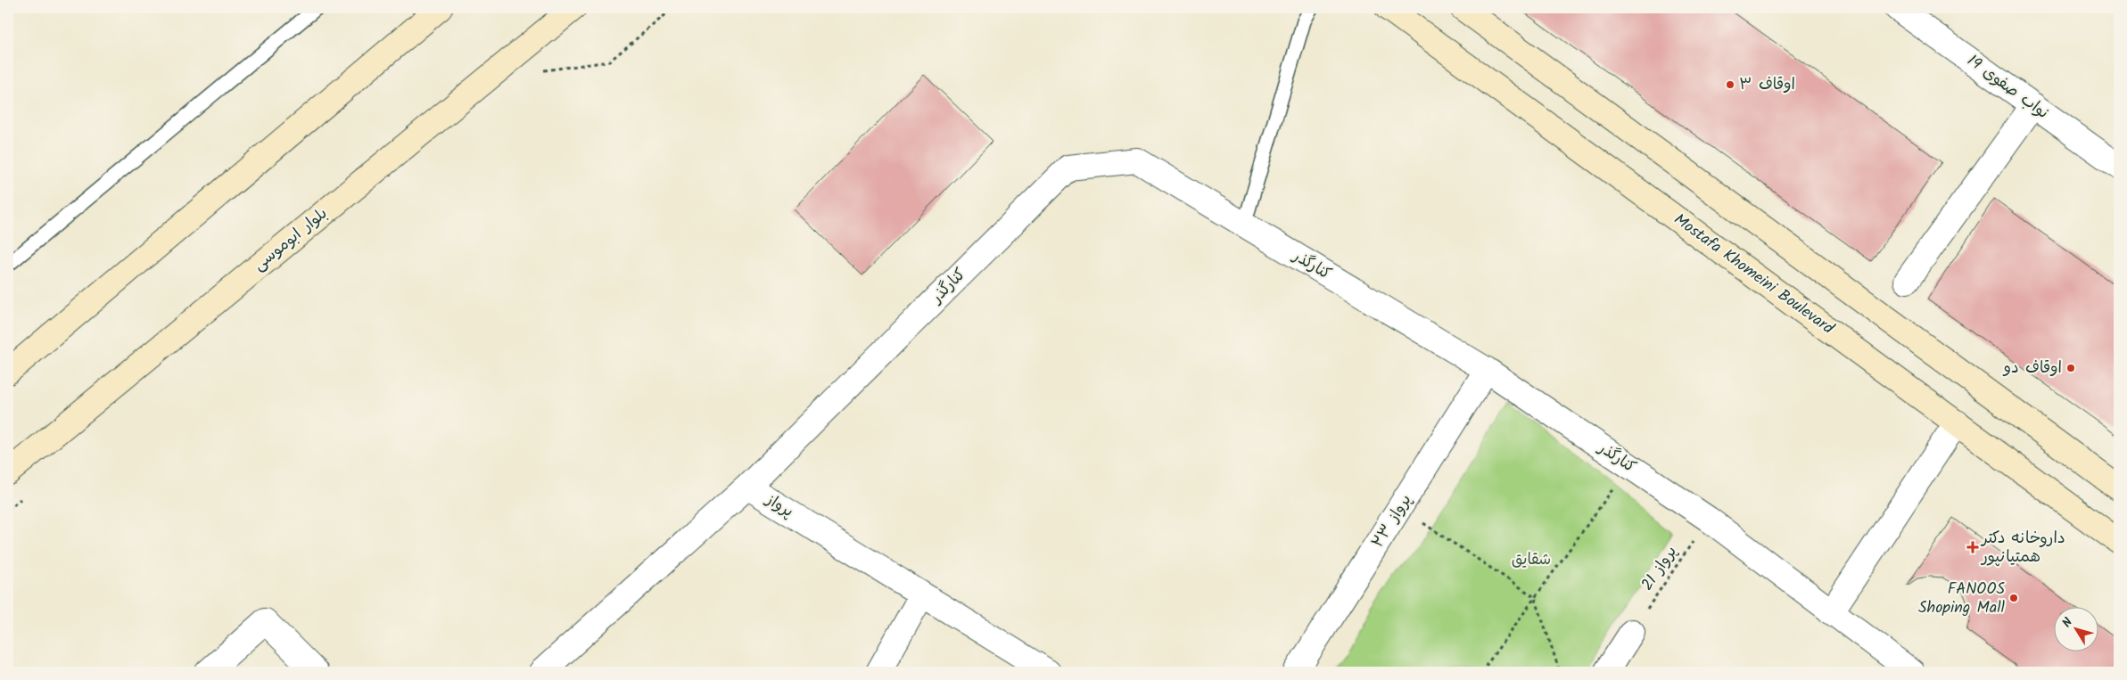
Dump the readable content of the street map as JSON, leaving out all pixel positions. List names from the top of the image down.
{
  "streets": {
    "main road": ["بلوار ابوموسی", "Mostafa Khomeini Boulevard"],
    "street": [
      "نواب صفوی 19",
      "کنارگذر",
      "پرواز",
      "پرواز ۲۳"
    ],
    "path": ["پرواز 21"]
  },
  "crossings": [
    ["کنارگذر", "پرواز"],
    ["کنارگذر", "پرواز ۲۳"],
    ["کنارگذر", "پرواز 21"]
  ],
  "parks": ["شقایق"],
  "places": {
    "other": ["اوقاف ۳", "اوقاف دو", "FANOOS Shoping Mall"],
    "health": ["داروخانه دکتر همتیانپور"]
  },
  "north": "top left"
}
